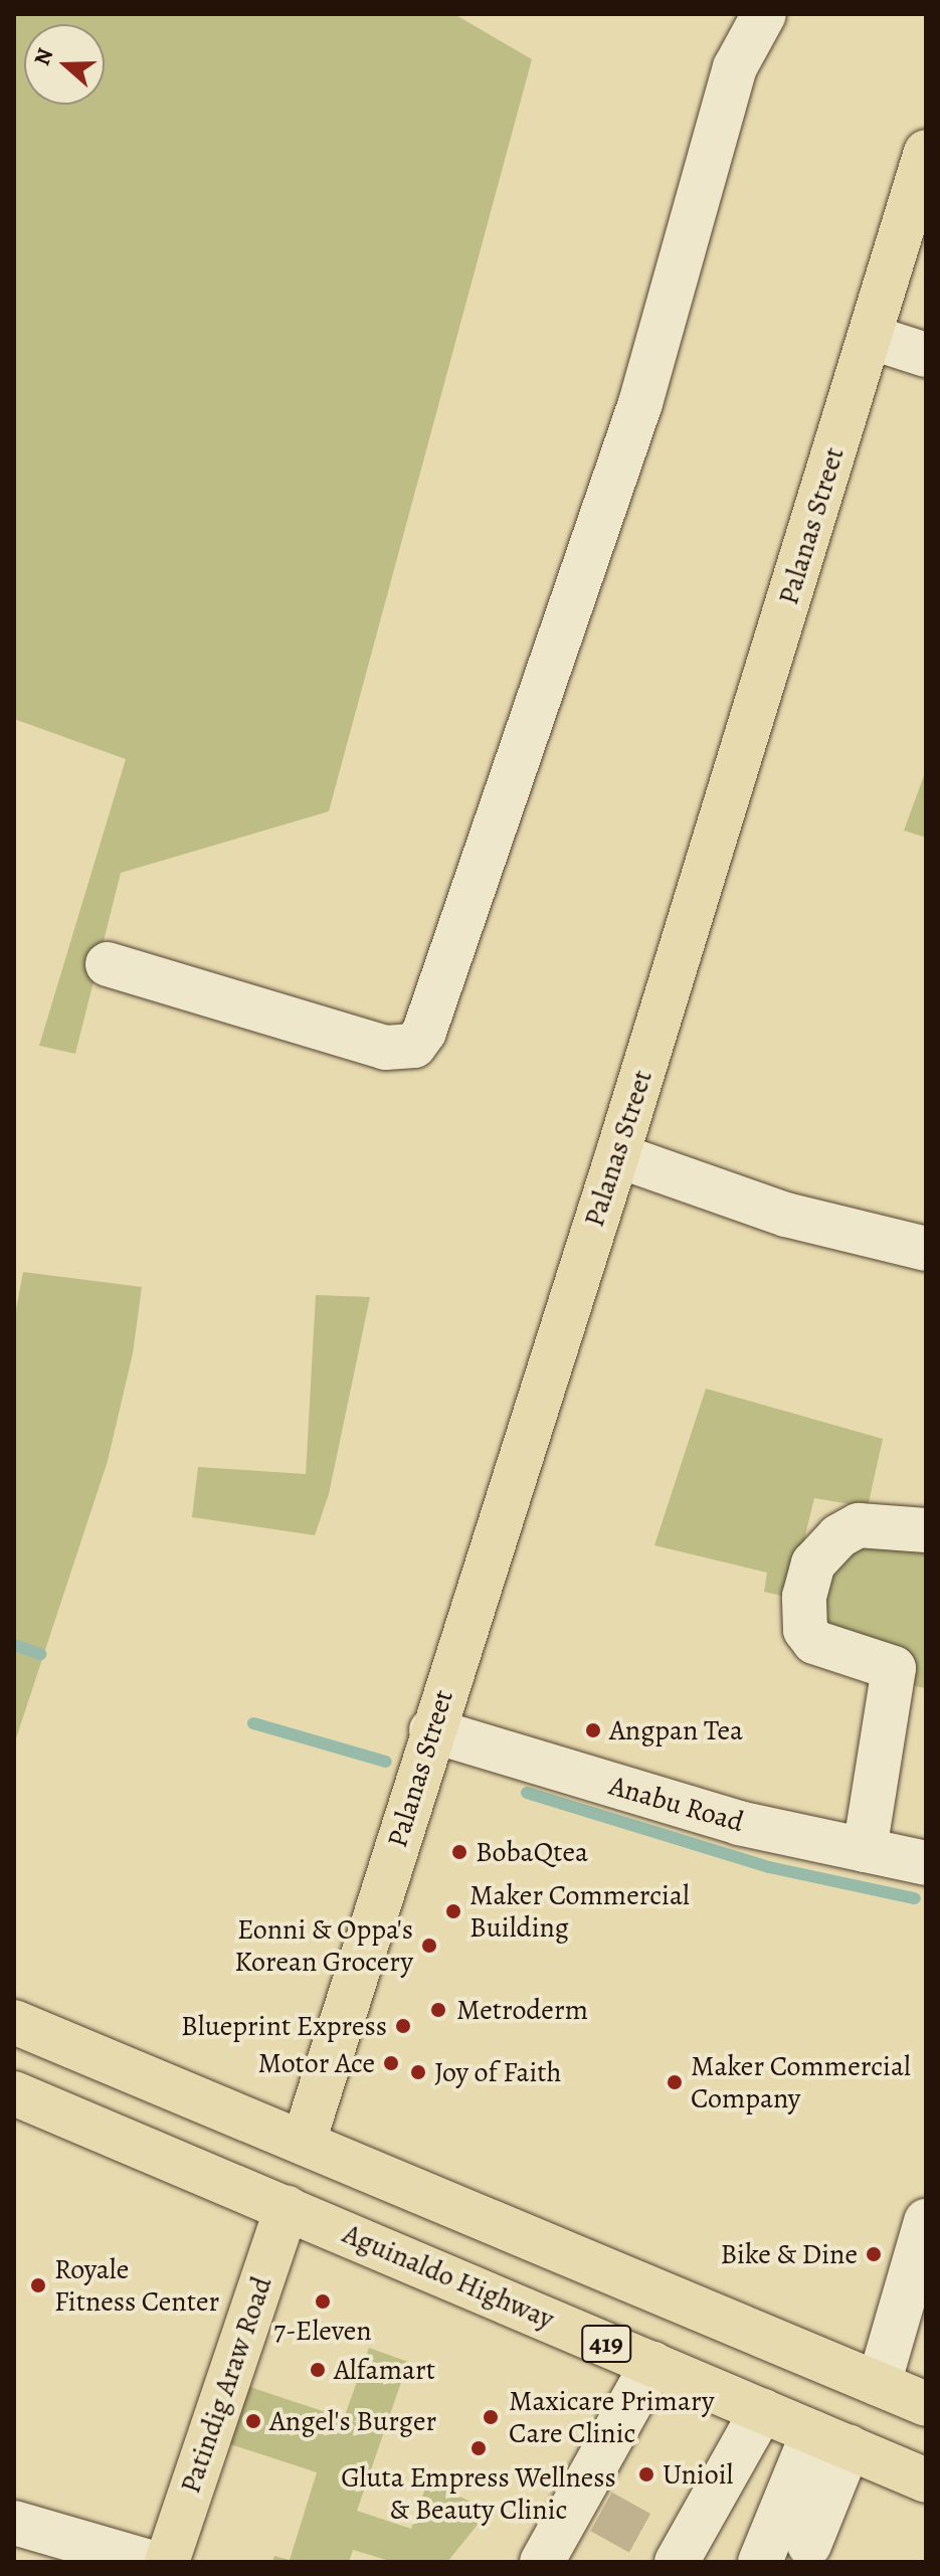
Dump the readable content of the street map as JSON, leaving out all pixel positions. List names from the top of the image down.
{
  "streets": {
    "main road": [
      "Palanas Street",
      "Aguinaldo Highway",
      "419",
      "Patindig Araw Road"
    ],
    "street": ["Anabu Road"]
  },
  "crossings": [
    ["Palanas Street", "Anabu Road"],
    ["Palanas Street", "419"],
    ["Aguinaldo Highway", "Patindig Araw Road"]
  ],
  "places": [
    "Angpan Tea",
    "BobaQtea",
    "Maker Commercial Building",
    "Eonni & Oppa's Korean Grocery",
    "Metroderm",
    "Blueprint Express",
    "Motor Ace",
    "Joy of Faith",
    "Maker Commercial Company",
    "Bike & Dine",
    "Royale Fitness Center",
    "7-Eleven",
    "Alfamart",
    "Maxicare Primary Care Clinic",
    "Angel's Burger",
    "Gluta Empress Wellness & Beauty Clinic",
    "Unioil"
  ],
  "north": "left"
}
